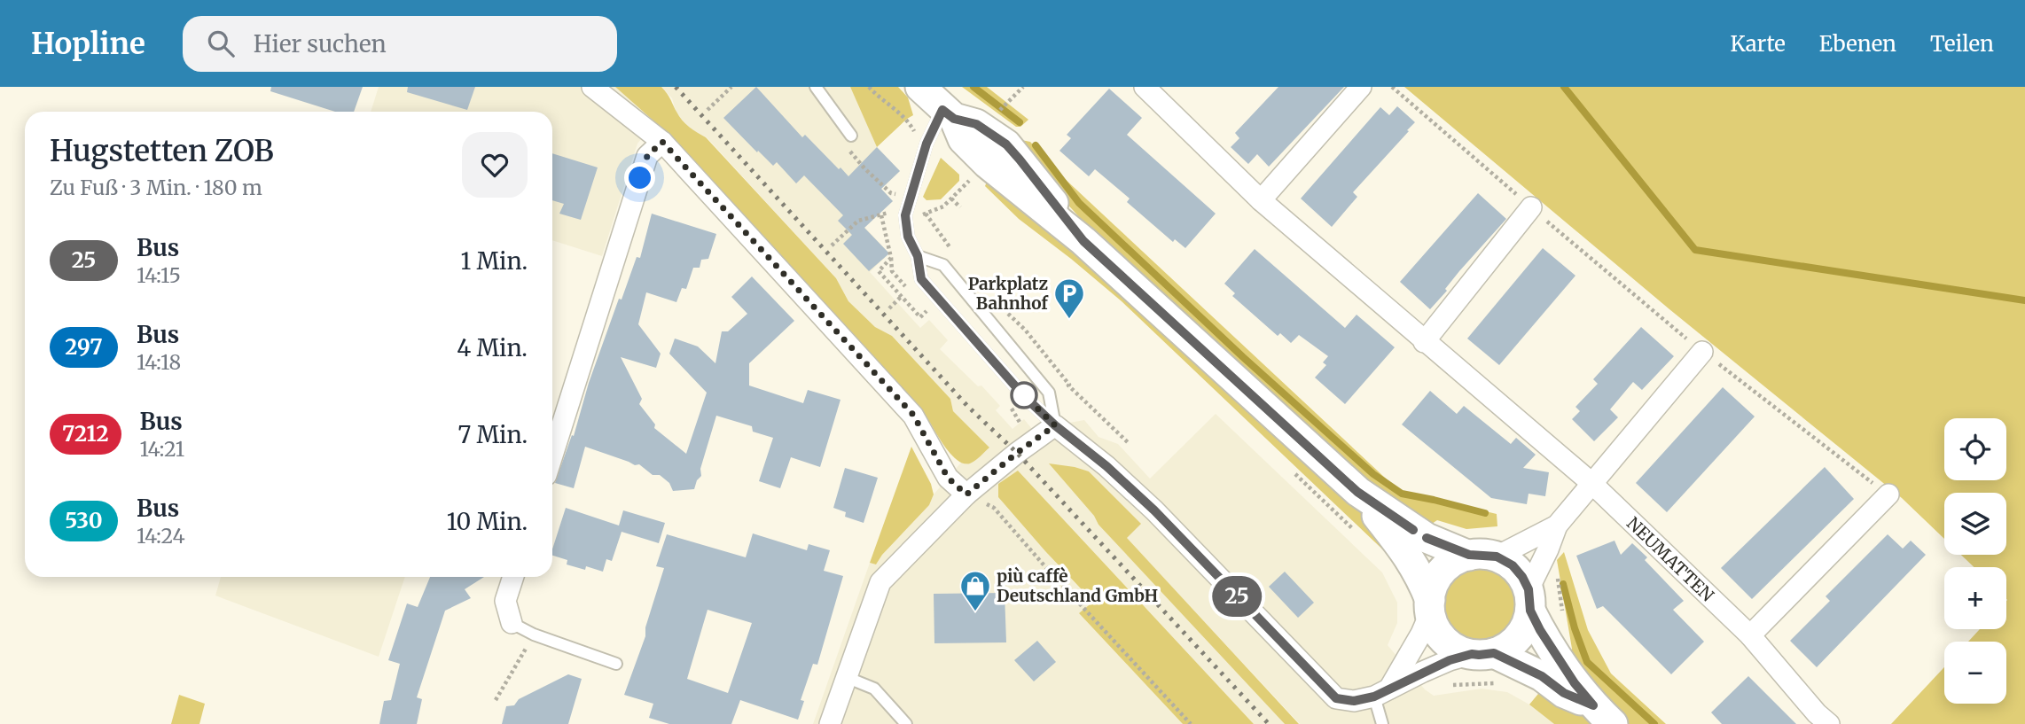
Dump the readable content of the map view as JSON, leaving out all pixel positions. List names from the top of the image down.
{
  "streets": {
    "street": ["NEUMATTEN"]
  },
  "places": {
    "parking": ["Parkplatz Bahnhof"],
    "shop": ["più caffè Deutschland GmbH"]
  },
  "lines": ["bus line 25"],
  "page": {
    "header": "Hopline",
    "search": "Hier suchen",
    "nav": ["Karte", "Ebenen", "Teilen"],
    "on_map": "25",
    "heading": ["Hugstetten ZOB", "Zu Fuß · 3 Min. · 180 m"],
    "list": [
      {
        "mark": "25",
        "name": "Bus",
        "note": "14:15",
        "value": "1 Min."
      },
      {
        "mark": "297",
        "name": "Bus",
        "note": "14:18",
        "value": "4 Min."
      },
      {
        "mark": "7212",
        "name": "Bus",
        "note": "14:21",
        "value": "7 Min."
      },
      {
        "mark": "530",
        "name": "Bus",
        "note": "14:24",
        "value": "10 Min."
      }
    ],
    "map_buttons": ["+", "−"]
  }
}
